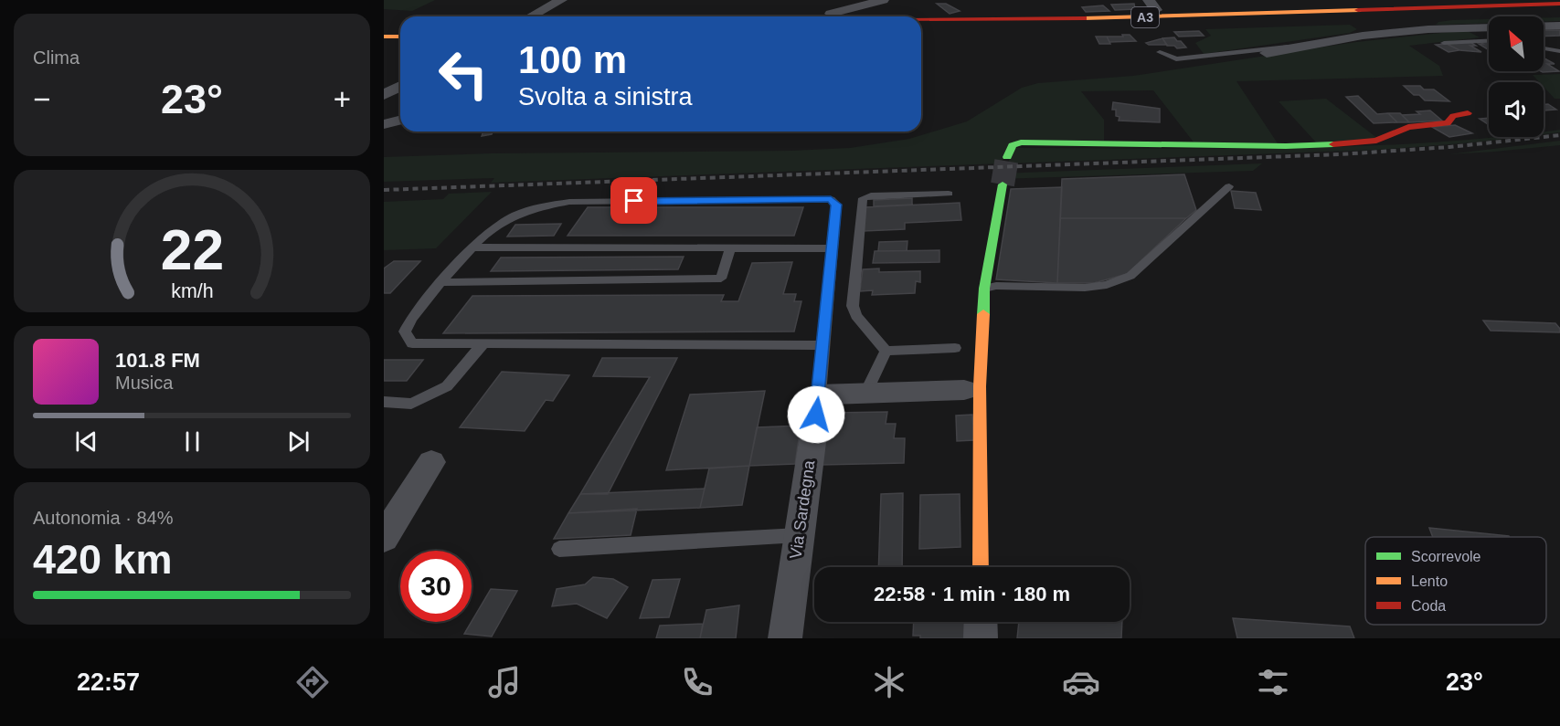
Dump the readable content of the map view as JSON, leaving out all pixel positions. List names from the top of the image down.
{
  "streets": {
    "main road": ["A3"],
    "street": ["Via Sardegna"]
  },
  "legend": ["Scorrevole", "Lento", "Coda"],
  "north": "top left",
  "page": {
    "tile": [
      "Clima",
      ["Autonomia · 84%", "420 km"]
    ],
    "turn": ["100 m", "Svolta a sinistra"],
    "heat": ["−", "23°", "+"],
    "song": ["101.8 FM", "Musica"],
    "limit": "30",
    "trip": "22:58 · 1 min · 180 m",
    "tabs": ["22:57", "23°"],
    "gauge": ["22", "km/h"]
  }
}
